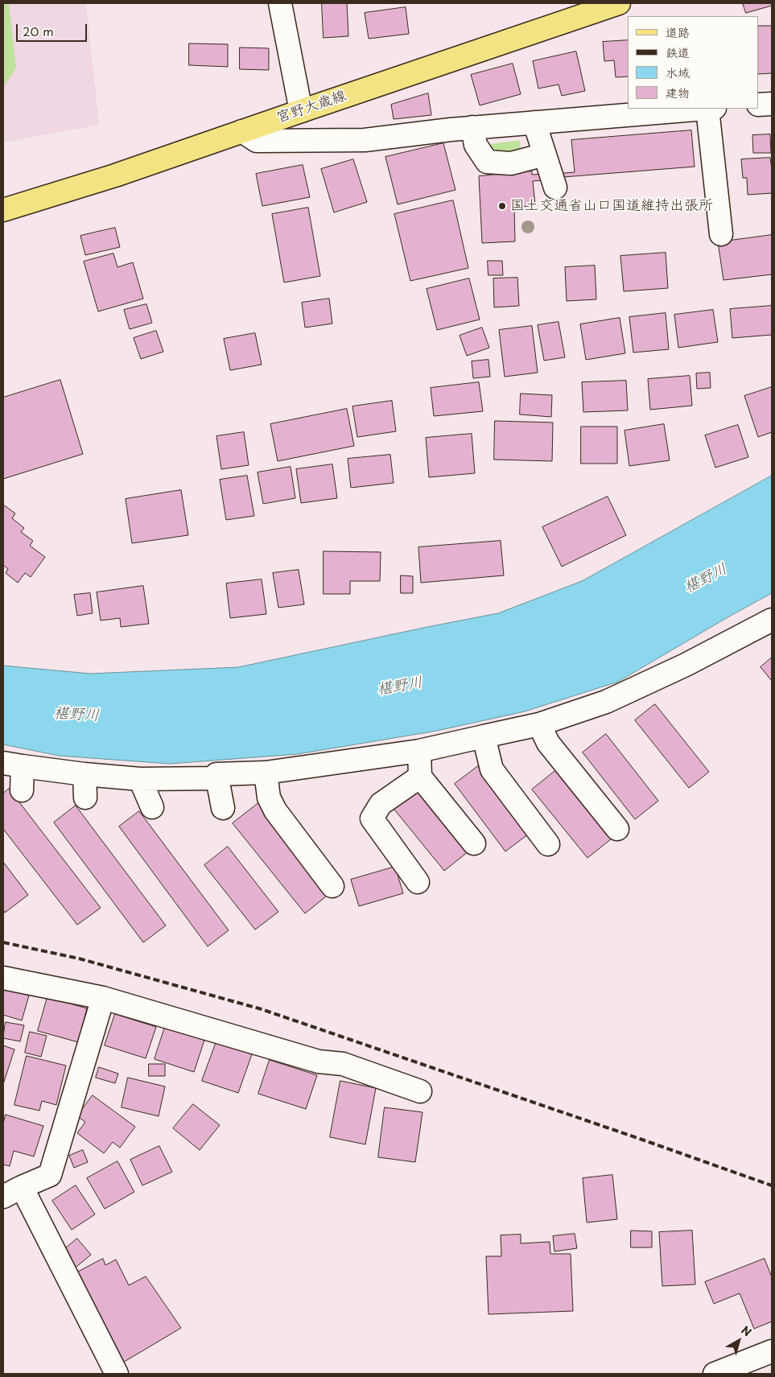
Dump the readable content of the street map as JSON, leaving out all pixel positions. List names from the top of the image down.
{
  "streets": {
    "main road": ["宮野大歳線"]
  },
  "water": ["椹野川"],
  "places": ["国土交通省山口国道維持出張所"],
  "legend": [
    "道路",
    "鉄道",
    "水域",
    "建物"
  ],
  "scale_bar": "20 m",
  "north": "top right"
}
